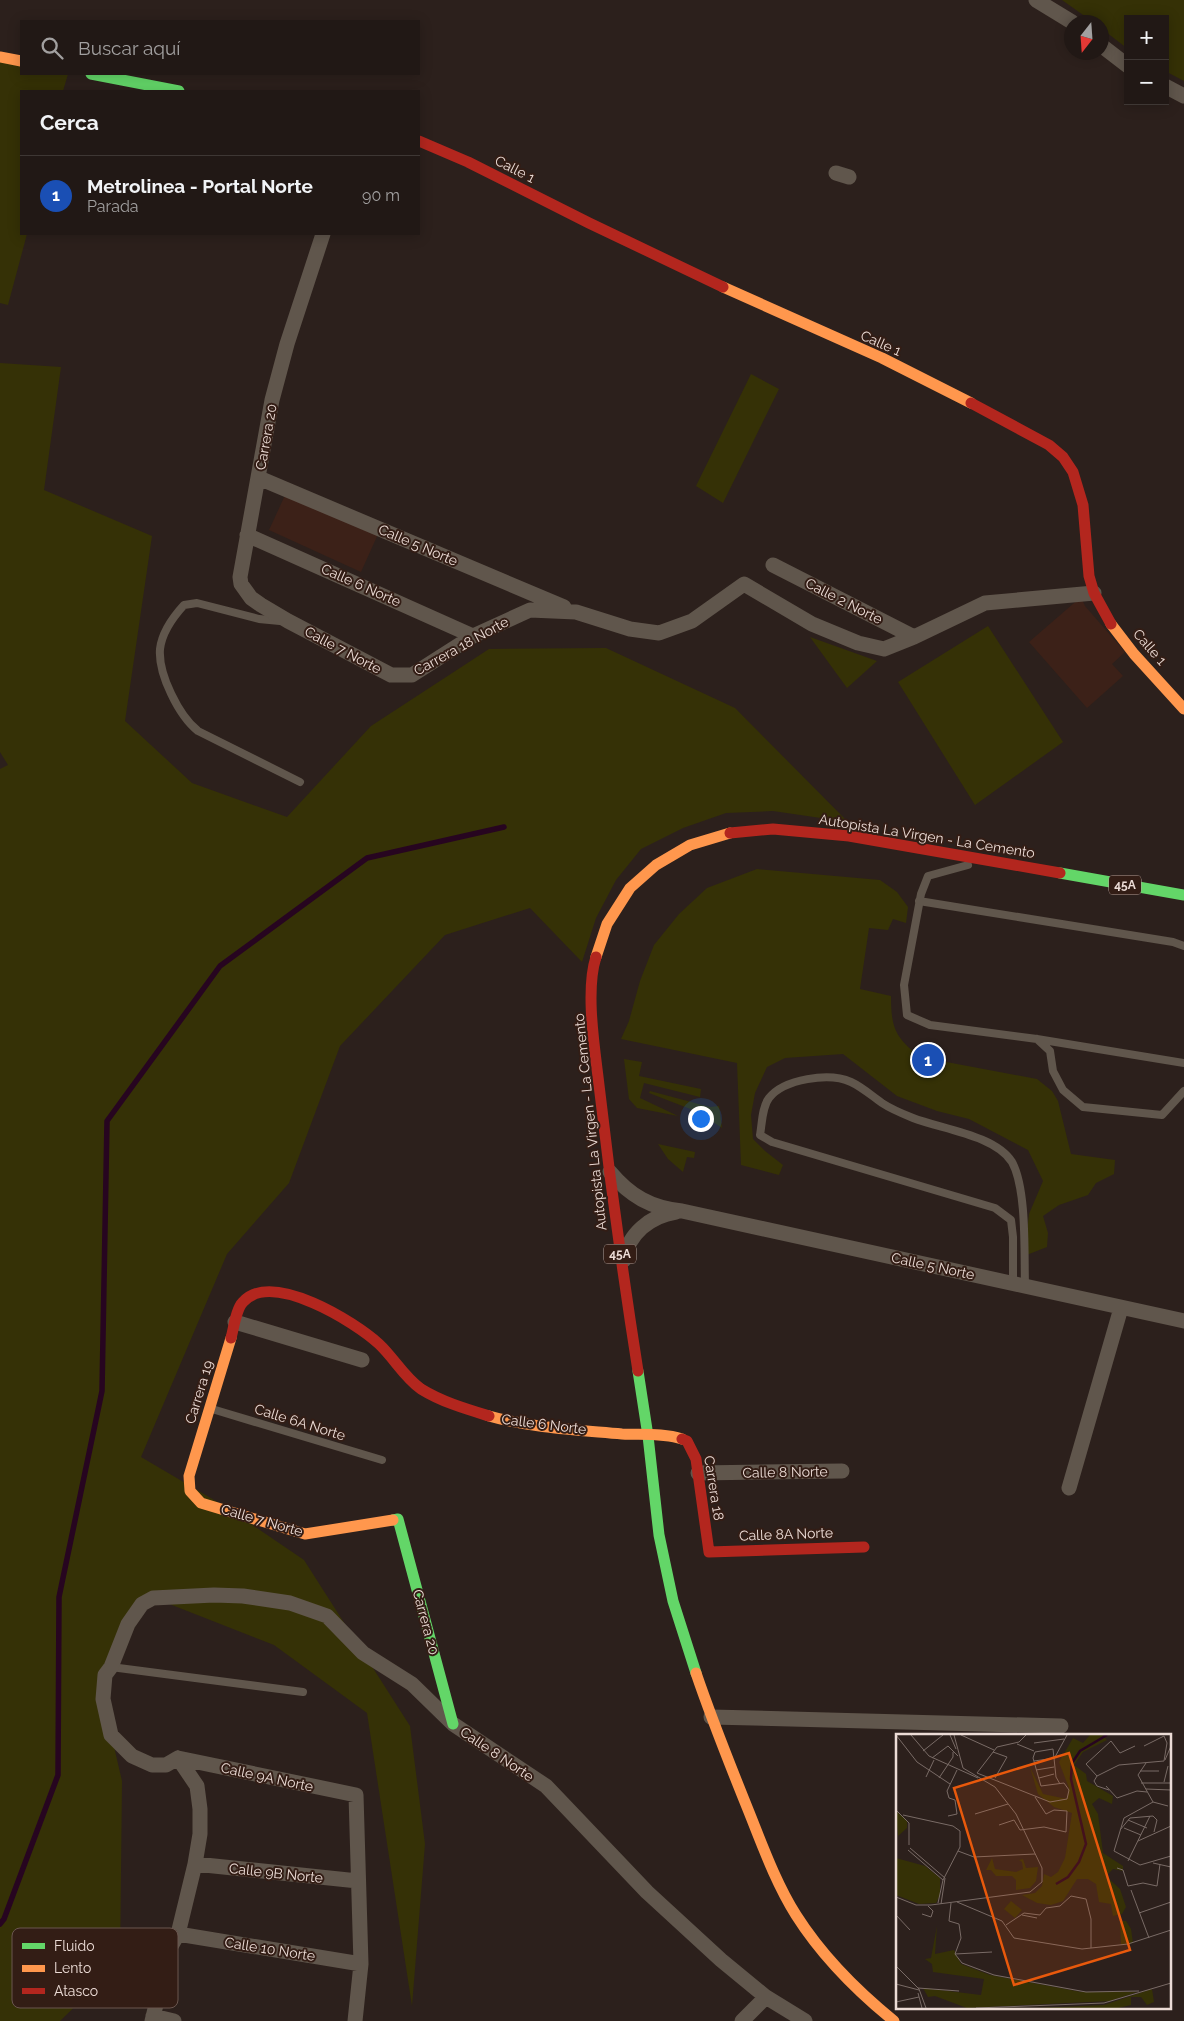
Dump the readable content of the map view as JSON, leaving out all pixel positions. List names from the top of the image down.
{
  "streets": {
    "street": [
      "Calle 1",
      "Carrera 20",
      "Calle 5 Norte",
      "Calle 6 Norte",
      "Calle 2 Norte",
      "Carrera 18 Norte",
      "Calle 7 Norte",
      "Autopista La Virgen - La Cemento",
      "45A",
      "Carrera 19",
      "Calle 8 Norte",
      "Carrera 18",
      "Calle 8A Norte",
      "Calle 9A Norte",
      "Calle 9B Norte",
      "Calle 10 Norte"
    ],
    "lane": ["Calle 6A Norte"]
  },
  "crossings": [
    ["Carrera 20", "Calle 5 Norte"],
    ["Carrera 20", "Calle 6 Norte"],
    ["Carrera 20", "Calle 7 Norte"],
    ["Carrera 20", "Calle 8 Norte"],
    ["Calle 5 Norte", "Carrera 18 Norte"],
    ["Calle 5 Norte", "Autopista La Virgen - La Cemento"],
    ["Calle 6 Norte", "Carrera 18 Norte"],
    ["Calle 6 Norte", "Autopista La Virgen - La Cemento"],
    ["Calle 6 Norte", "Carrera 19"],
    ["Calle 6 Norte", "Carrera 18"],
    ["Calle 2 Norte", "Carrera 18 Norte"],
    ["Carrera 18 Norte", "Calle 7 Norte"],
    ["Calle 7 Norte", "Carrera 19"],
    ["Autopista La Virgen - La Cemento", "Carrera 18"],
    ["Carrera 19", "Calle 6A Norte"],
    ["Calle 8 Norte", "Carrera 18"],
    ["Carrera 18", "Calle 8A Norte"],
    ["Calle 9A Norte", "Calle 9B Norte"]
  ],
  "legend": ["Fluido", "Lento", "Atasco"],
  "north": "bottom",
  "page": {
    "map_buttons": ["+", "−"],
    "search": "Buscar aquí",
    "heading": "Cerca",
    "list": [
      {
        "mark": "1",
        "name": "Metrolinea - Portal Norte",
        "note": "Parada",
        "value": "90 m"
      }
    ],
    "pins": "1"
  }
}
